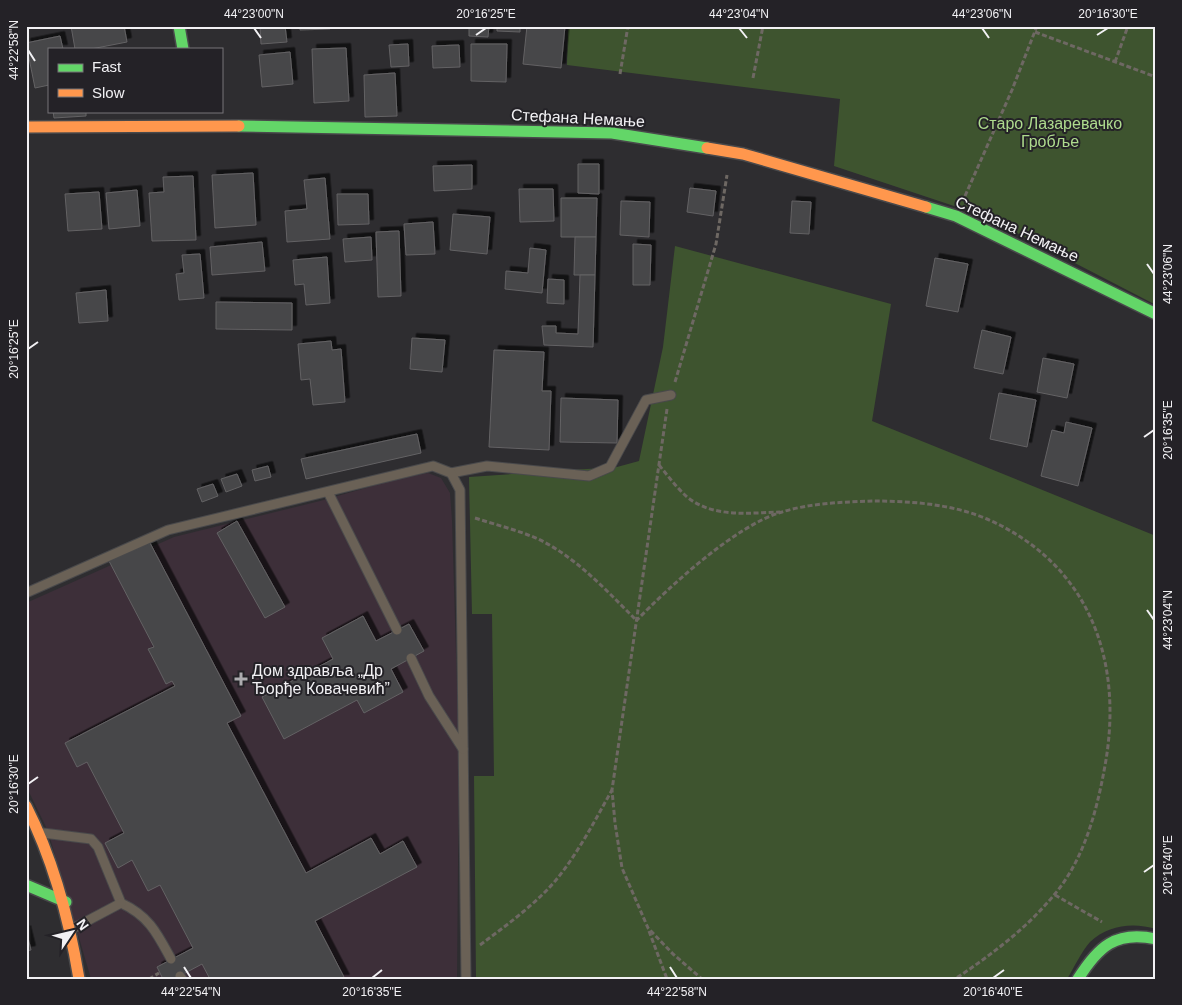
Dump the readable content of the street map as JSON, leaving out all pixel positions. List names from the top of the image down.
{
  "streets": {
    "street": ["Стефана Немање"]
  },
  "parks": ["Старо Лазаревачко Гробље"],
  "places": {
    "health": ["Дом здравља „Др Ђорђе Ковачевић”"]
  },
  "legend": ["Fast", "Slow"],
  "north": "top right",
  "coordinates": [
    "44°23'00\"N",
    "20°16'25\"E",
    "44°23'04\"N",
    "44°23'06\"N",
    "20°16'30\"E",
    "44°22'58\"N",
    "20°16'35\"E",
    "20°16'40\"E",
    "44°22'54\"N"
  ]
}
